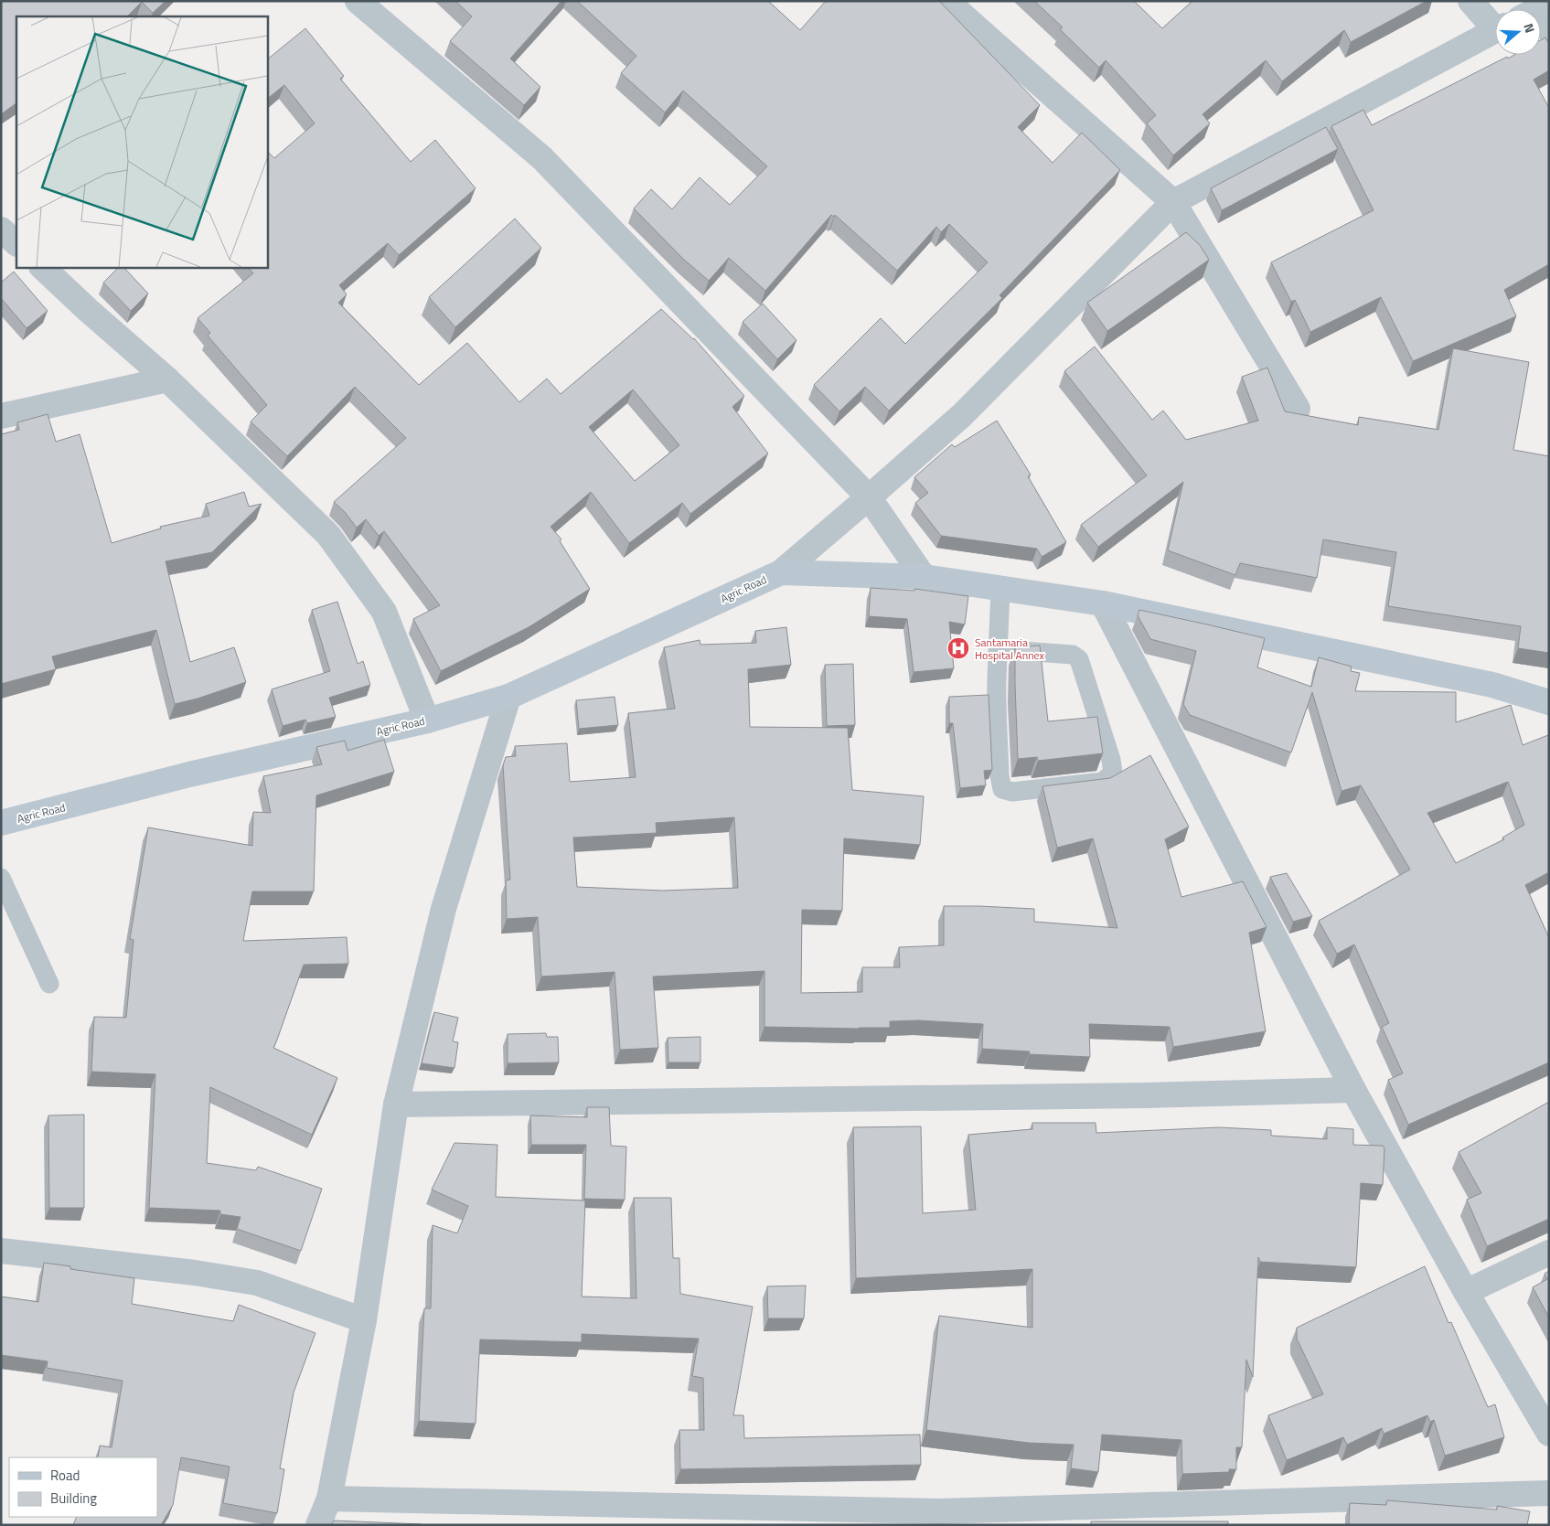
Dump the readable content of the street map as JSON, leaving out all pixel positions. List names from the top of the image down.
{
  "streets": {
    "street": ["Agric Road"]
  },
  "places": {
    "hospital": ["Santamaria Hospital Annex"]
  },
  "legend": ["Road", "Building"],
  "north": "right"
}
